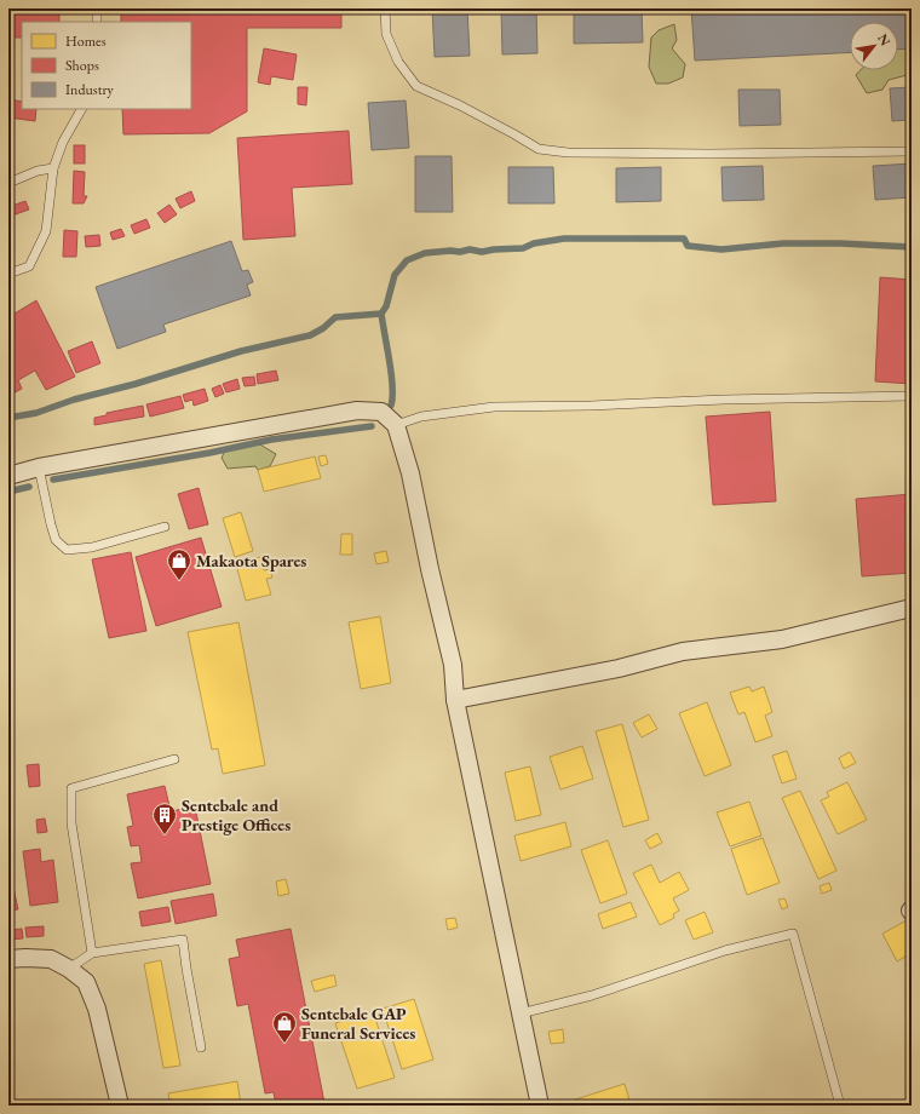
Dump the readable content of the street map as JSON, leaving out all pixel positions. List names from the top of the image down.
{
  "places": {
    "shop": ["Makaota Spares", "Sentebale GAP Funeral Services"],
    "building": ["Sentebale and Prestige Offices"]
  },
  "legend": ["Homes", "Shops", "Industry"],
  "north": "top right"
}
